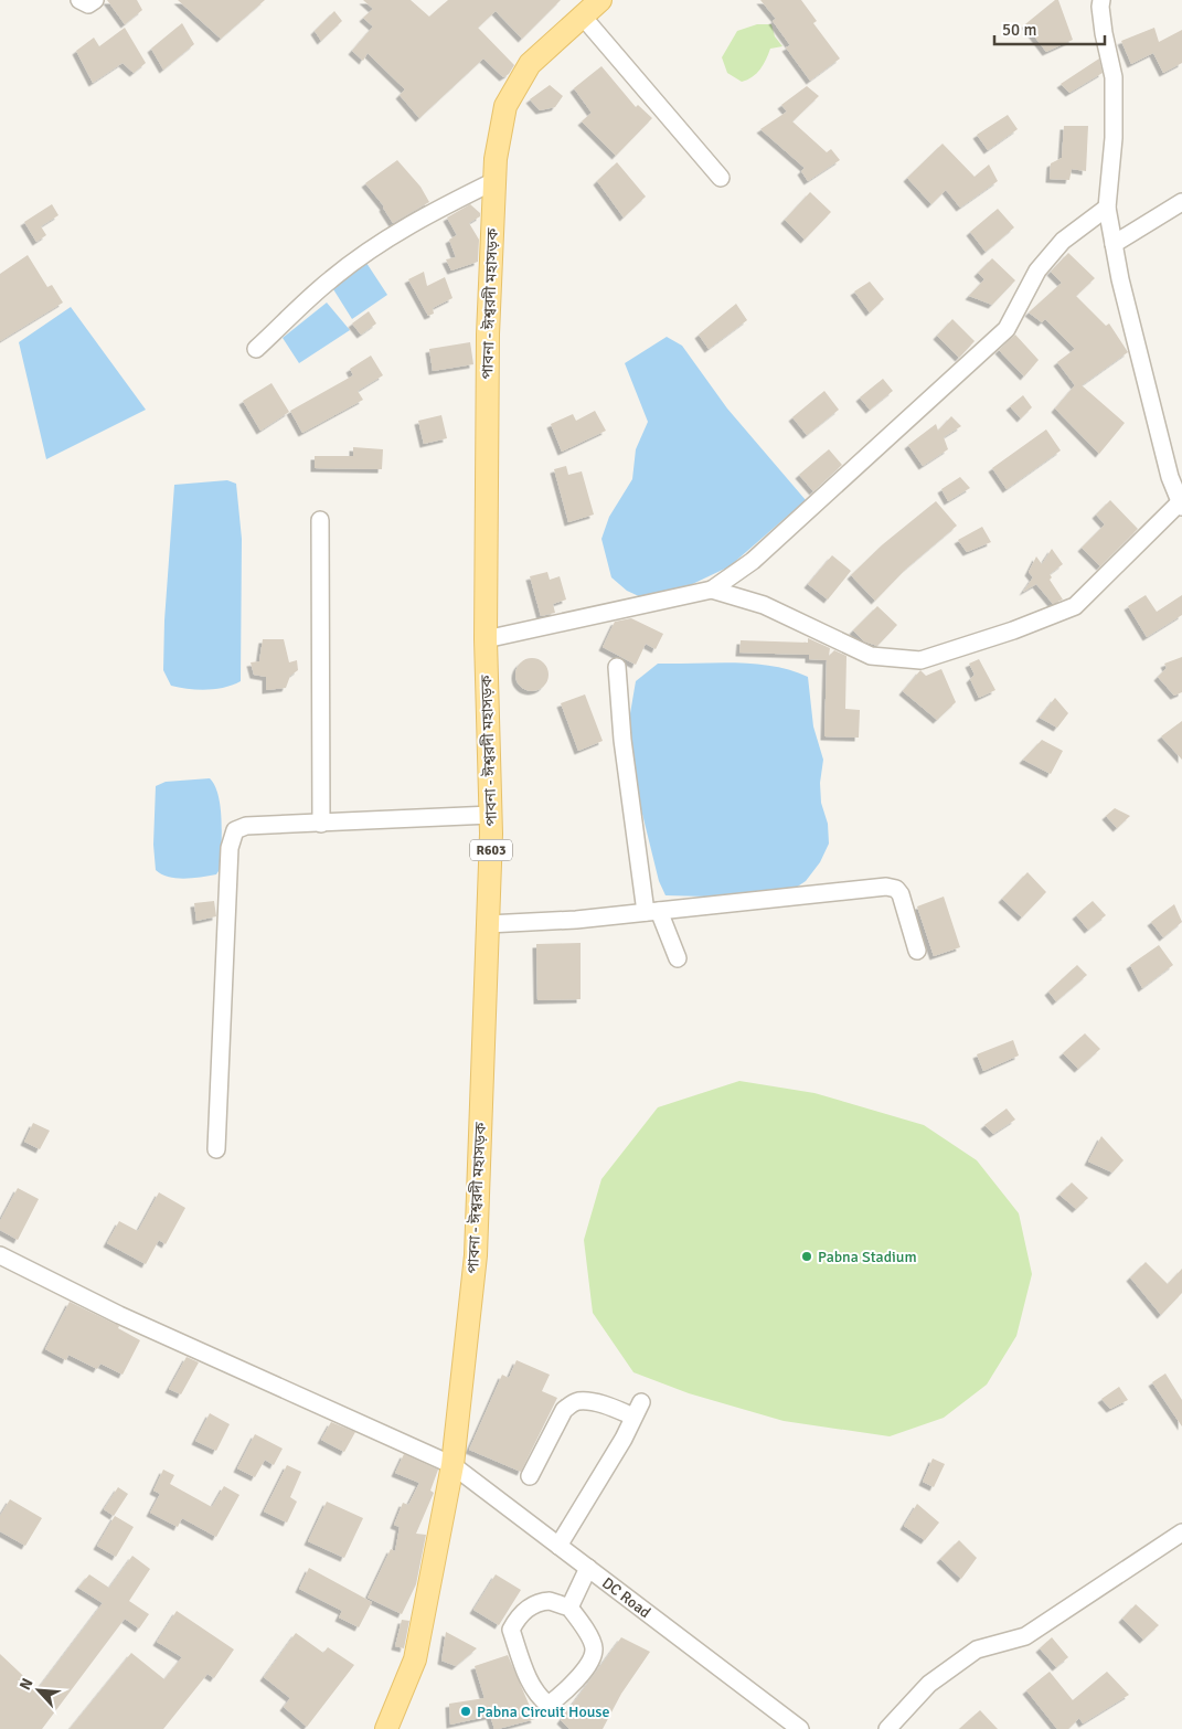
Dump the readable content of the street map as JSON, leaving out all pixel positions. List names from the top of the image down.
{
  "streets": {
    "main road": ["পাবনা - ঈশ্বরদী মহাসড়ক", "R603"],
    "street": ["DC Road"]
  },
  "crossings": [
    ["পাবনা - ঈশ্বরদী মহাসড়ক", "DC Road"]
  ],
  "places": ["Pabna Stadium", "Pabna Circuit House"],
  "scale_bar": "50 m",
  "north": "top left"
}
